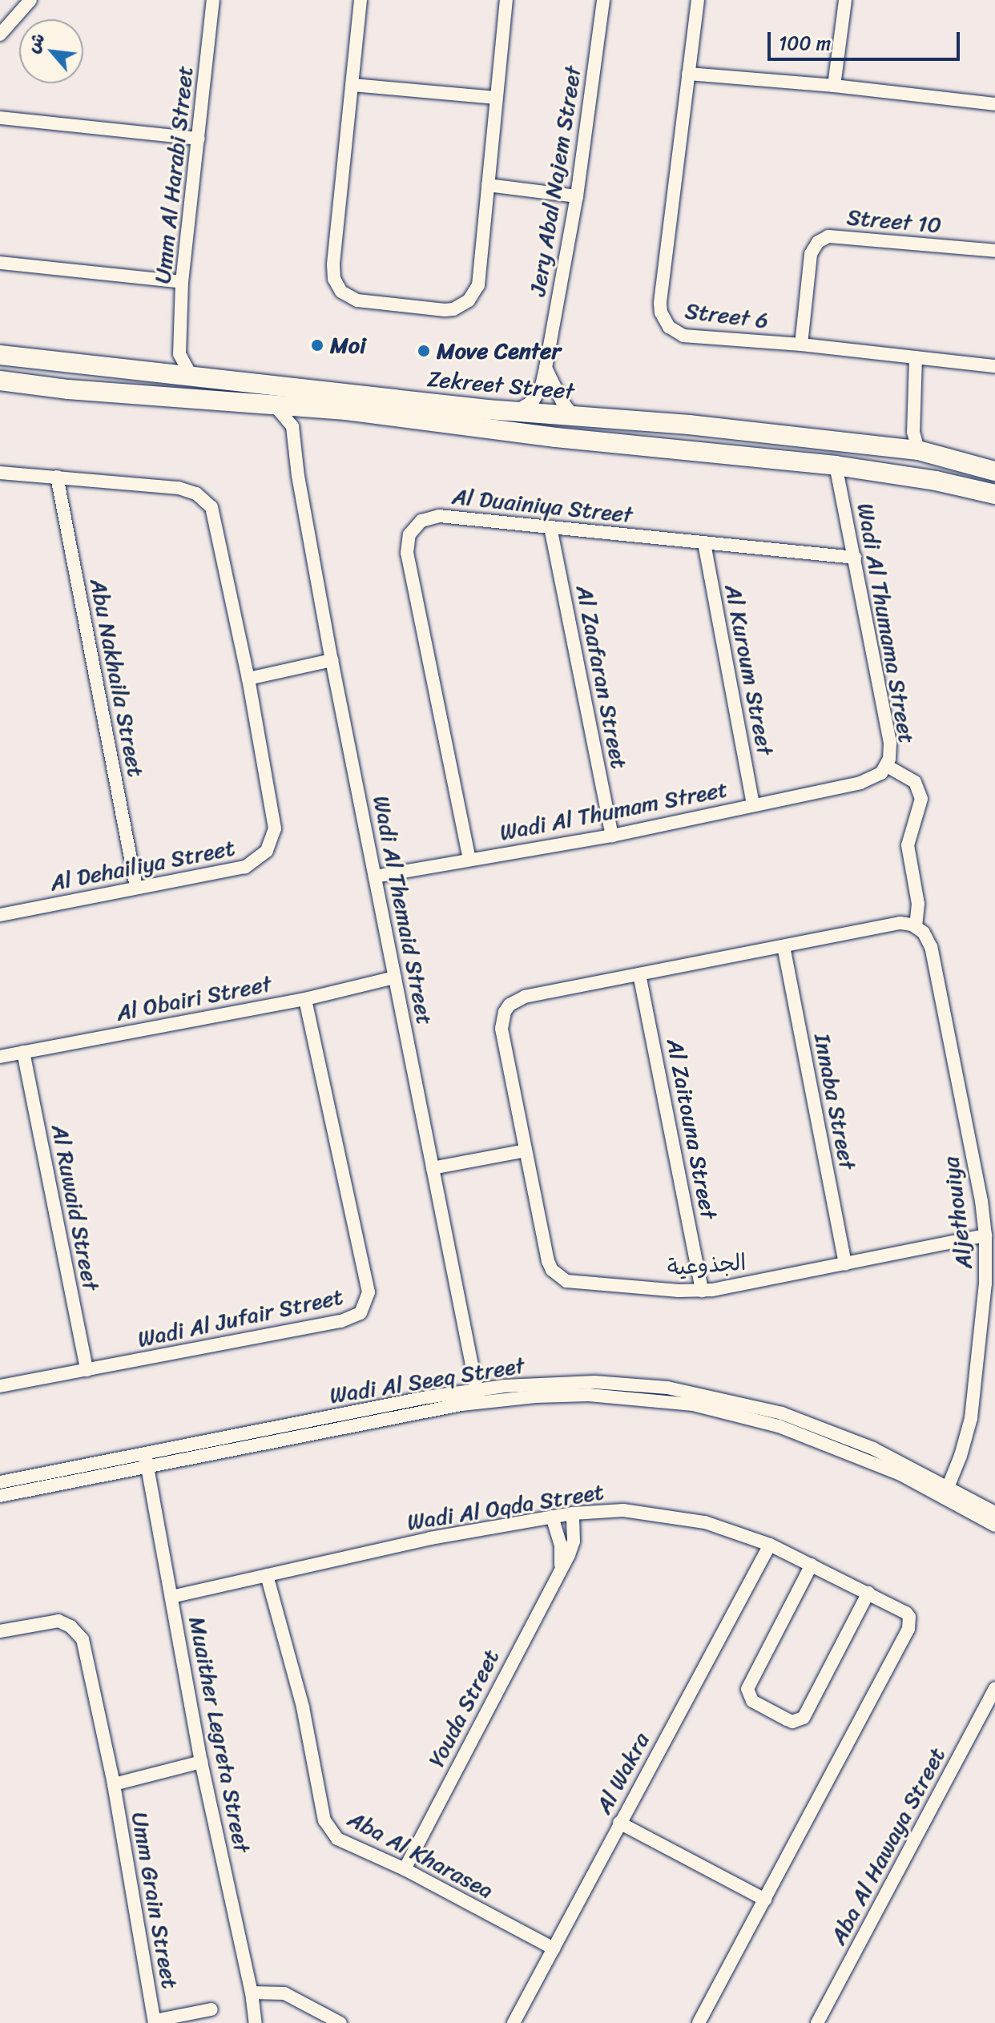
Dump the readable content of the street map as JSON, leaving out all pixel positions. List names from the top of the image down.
{
  "streets": {
    "main road": ["Zekreet Street"],
    "street": [
      "Umm Al Harabi Street",
      "Jery Abal Najem Street",
      "Street 10",
      "Street 6",
      "Al Duainiya Street",
      "Wadi Al Thumama Street",
      "Al Kuroum Street",
      "Al Zaafaran Street",
      "Abu Nakhaila Street",
      "Wadi Al Thumam Street",
      "Al Dehailiya Street",
      "Wadi Al Themaid Street",
      "Al Obairi Street",
      "Innaba Street",
      "Al Zaitouna Street",
      "Al Ruwaid Street",
      "Aljethouiya",
      "الجذوعية",
      "Wadi Al Jufair Street",
      "Wadi Al Seeq Street",
      "Wadi Al Oqda Street",
      "Youda Street",
      "Muaither Legreta Street",
      "Al Wakra",
      "Aba Al Hawaya Street",
      "Aba Al Kharasea",
      "Umm Grain Street"
    ]
  },
  "crossings": [
    ["Jery Abal Najem Street", "Zekreet Street"],
    ["Street 10", "Street 6"],
    ["Zekreet Street", "Wadi Al Thumama Street"],
    ["Al Duainiya Street", "Wadi Al Thumama Street"],
    ["Al Duainiya Street", "Al Kuroum Street"],
    ["Al Duainiya Street", "Al Zaafaran Street"],
    ["Al Duainiya Street", "Wadi Al Thumam Street"],
    ["Wadi Al Thumama Street", "Wadi Al Thumam Street"],
    ["Al Kuroum Street", "Wadi Al Thumam Street"],
    ["Al Zaafaran Street", "Wadi Al Thumam Street"],
    ["Abu Nakhaila Street", "Al Dehailiya Street"],
    ["Wadi Al Thumam Street", "Wadi Al Themaid Street"],
    ["Wadi Al Themaid Street", "Al Obairi Street"],
    ["Wadi Al Themaid Street", "Wadi Al Seeq Street"],
    ["Al Obairi Street", "Al Ruwaid Street"],
    ["Al Obairi Street", "Wadi Al Jufair Street"],
    ["Innaba Street", "الجذوعية"],
    ["Al Zaitouna Street", "الجذوعية"],
    ["Al Ruwaid Street", "Wadi Al Jufair Street"],
    ["Aljethouiya", "الجذوعية"],
    ["Aljethouiya", "Wadi Al Seeq Street"],
    ["Wadi Al Seeq Street", "Muaither Legreta Street"],
    ["Wadi Al Oqda Street", "Youda Street"],
    ["Wadi Al Oqda Street", "Muaither Legreta Street"],
    ["Wadi Al Oqda Street", "Al Wakra"],
    ["Wadi Al Oqda Street", "Aba Al Kharasea"],
    ["Youda Street", "Aba Al Kharasea"],
    ["Muaither Legreta Street", "Umm Grain Street"],
    ["Al Wakra", "Aba Al Kharasea"]
  ],
  "places": ["Moi", "Move Center"],
  "scale_bar": "100 m",
  "north": "top left"
}
